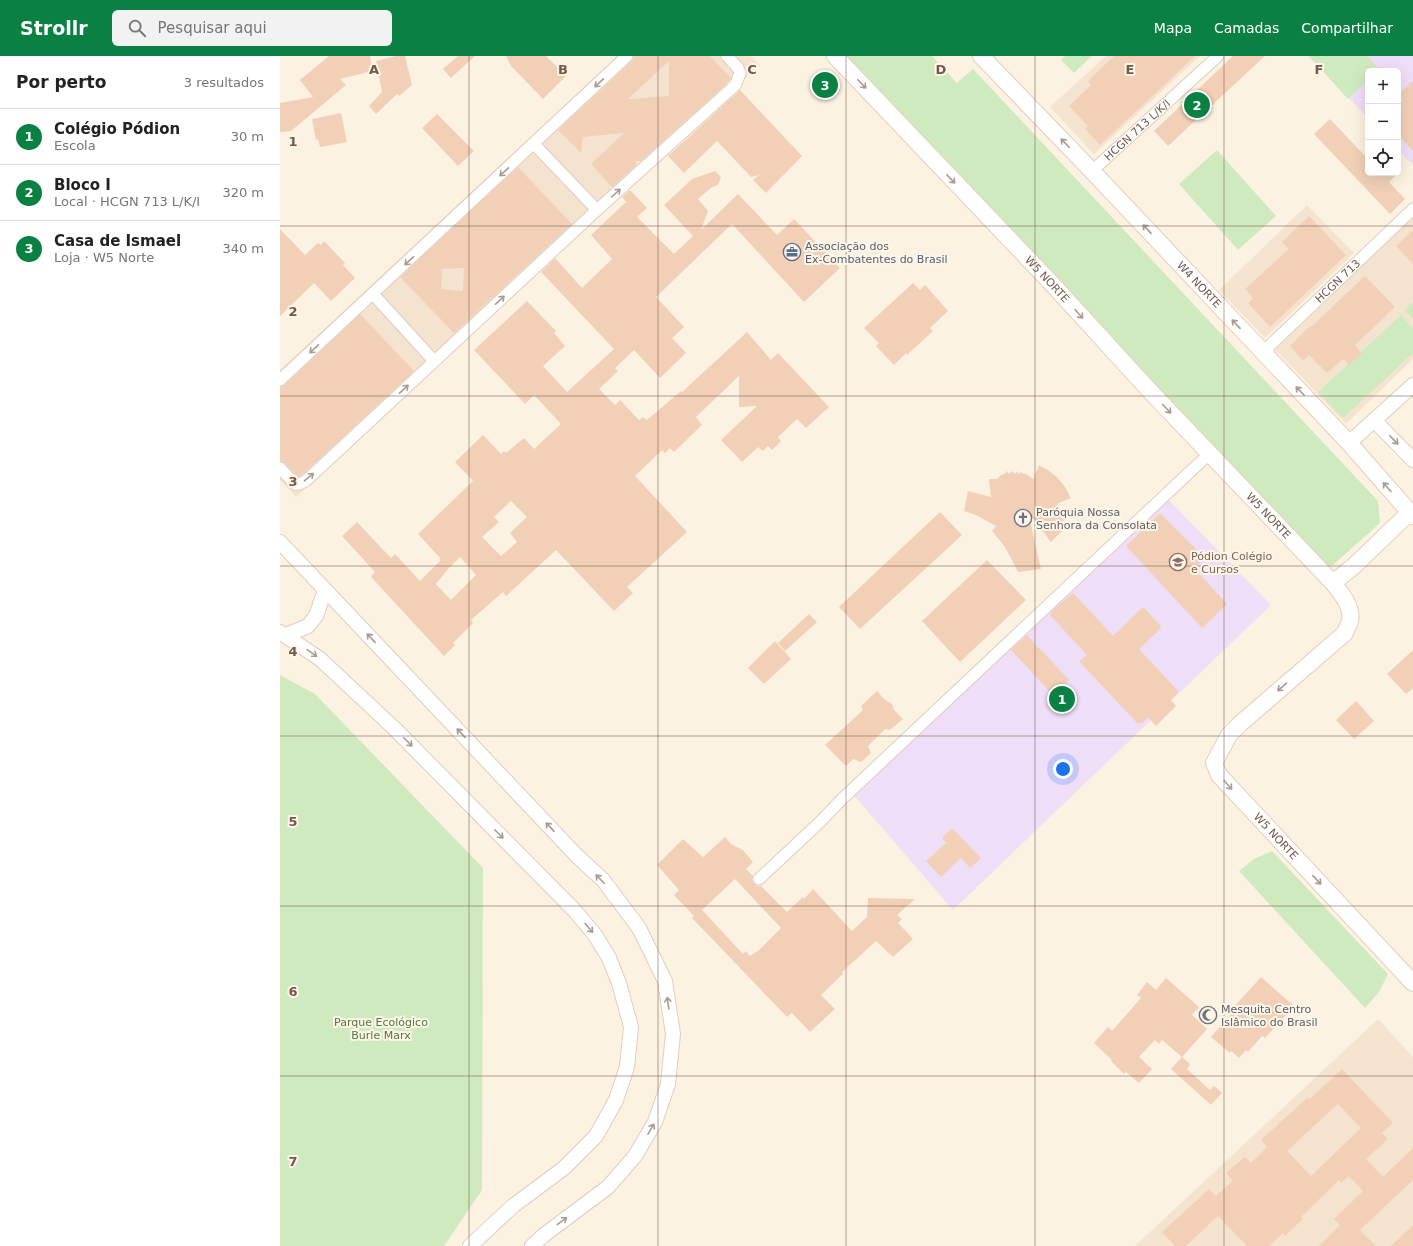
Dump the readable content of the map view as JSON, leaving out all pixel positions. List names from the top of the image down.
{
  "streets": {
    "main road": ["W5 NORTE", "W4 NORTE"],
    "street": ["HCGN 713 L/K/I", "HCGN 713"]
  },
  "crossings": [
    ["HCGN 713 L/K/I", "W4 NORTE"],
    ["HCGN 713", "W4 NORTE"]
  ],
  "one_way": ["W5 NORTE", "W4 NORTE"],
  "parks": ["Parque Ecológico Burle Marx"],
  "places": {
    "office": ["Associação dos Ex-Combatentes do Brasil"],
    "church": ["Paróquia Nossa Senhora da Consolata"],
    "school or university": ["Pódion Colégio e Cursos"],
    "mosque": ["Mesquita Centro Islâmico do Brasil"]
  },
  "page": {
    "header": "Strollr",
    "search": "Pesquisar aqui",
    "nav": ["Mapa", "Camadas", "Compartilhar"],
    "heading": ["Por perto", "3 resultados"],
    "map_buttons": ["+", "−"],
    "pins": ["3", "2", "1"],
    "list": [
      {
        "mark": "1",
        "name": "Colégio Pódion",
        "note": "Escola",
        "value": "30 m"
      },
      {
        "mark": "2",
        "name": "Bloco I",
        "note": "Local · HCGN 713 L/K/I",
        "value": "320 m"
      },
      {
        "mark": "3",
        "name": "Casa de Ismael",
        "note": "Loja · W5 Norte",
        "value": "340 m"
      }
    ]
  },
  "grid": {
    "columns": [
      "A",
      "B",
      "C",
      "D",
      "E",
      "F"
    ],
    "rows": [
      "1",
      "2",
      "3",
      "4",
      "5",
      "6",
      "7"
    ]
  }
}
